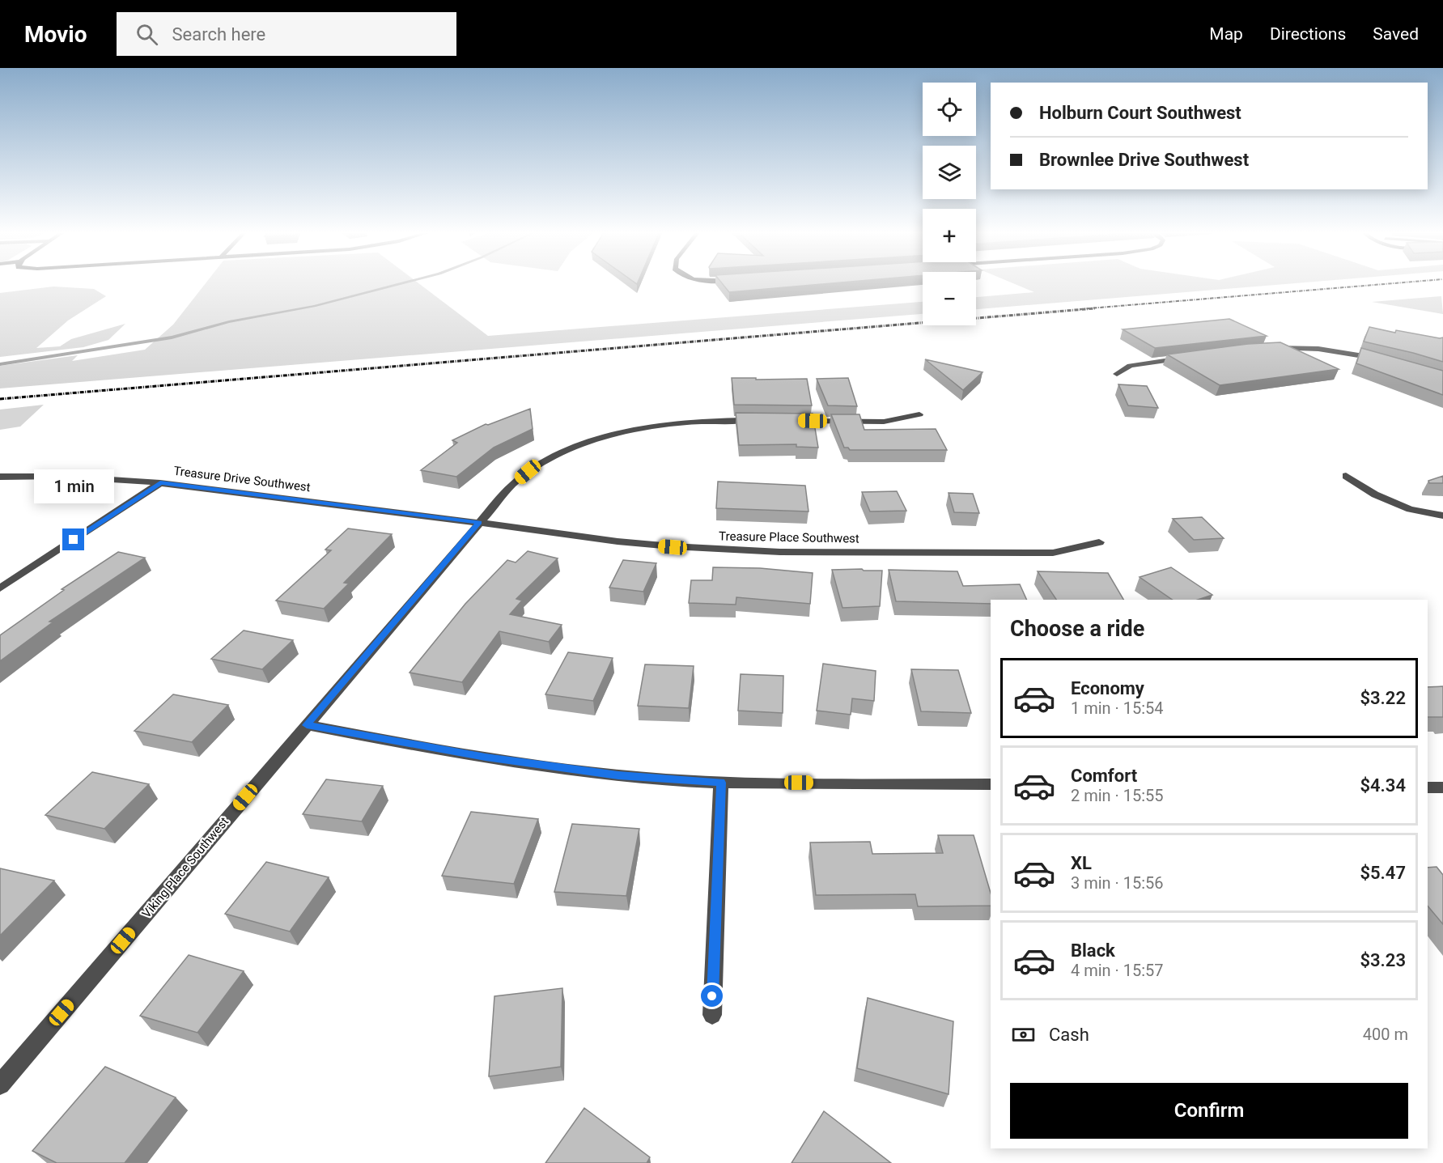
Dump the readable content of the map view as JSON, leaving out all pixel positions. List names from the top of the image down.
{
  "streets": {
    "street": ["Treasure Drive Southwest", "Treasure Place Southwest", "Viking Place Southwest"]
  },
  "crossings": [
    ["Treasure Drive Southwest", "Treasure Place Southwest"],
    ["Treasure Drive Southwest", "Viking Place Southwest"],
    ["Treasure Place Southwest", "Viking Place Southwest"]
  ],
  "page": {
    "header": "Movio",
    "search": "Search here",
    "nav": ["Map", "Directions", "Saved"],
    "map_buttons": ["+", "−"],
    "banner": ["Holburn Court Southwest", "Brownlee Drive Southwest"],
    "bubble": "1 min",
    "heading": "Choose a ride",
    "list": [
      {
        "name": "Economy",
        "note": "1 min · 15:54",
        "value": "$3.22"
      },
      {
        "name": "Comfort",
        "note": "2 min · 15:55",
        "value": "$4.34"
      },
      {
        "name": "XL",
        "note": "3 min · 15:56",
        "value": "$5.47"
      },
      {
        "name": "Black",
        "note": "4 min · 15:57",
        "value": "$3.23"
      }
    ],
    "pay": ["Cash", "400 m"],
    "buttons": "Confirm"
  }
}
